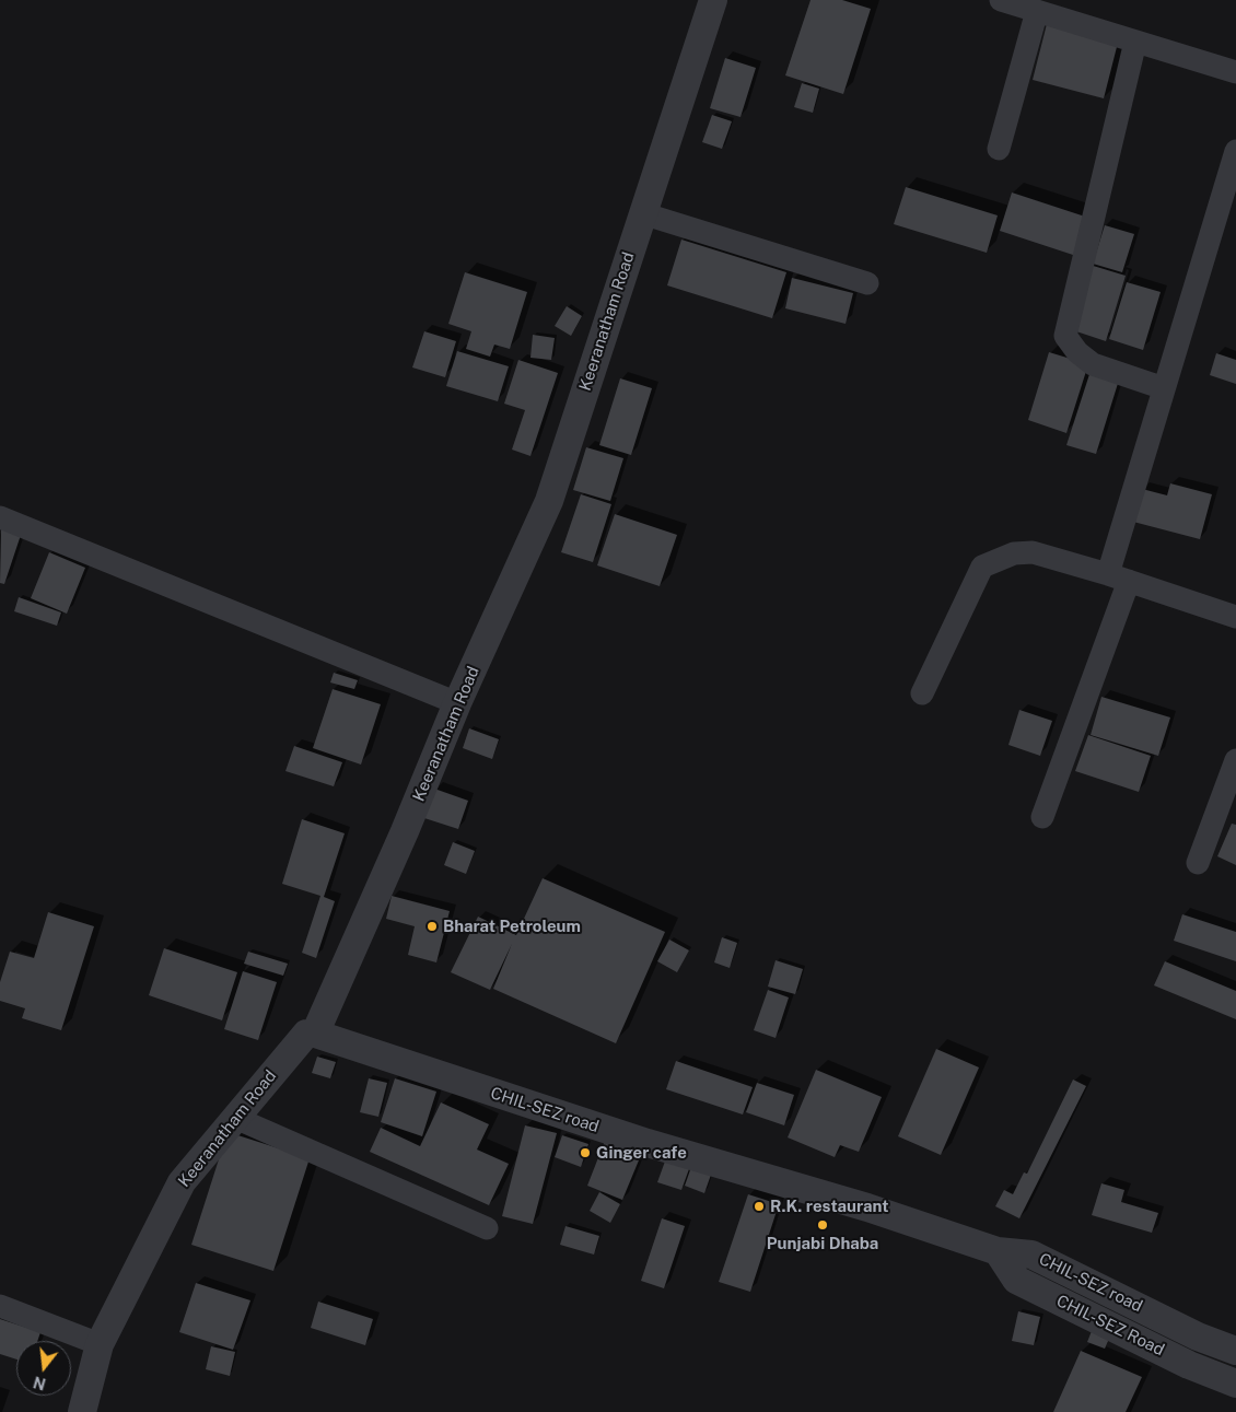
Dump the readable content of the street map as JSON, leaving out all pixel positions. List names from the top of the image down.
{
  "streets": {
    "street": ["Keeranatham Road", "CHIL-SEZ road", "CHIL-SEZ Road"]
  },
  "crossings": [
    ["Keeranatham Road", "CHIL-SEZ road"],
    ["CHIL-SEZ road", "CHIL-SEZ Road"]
  ],
  "places": [
    "Bharat Petroleum",
    "Ginger cafe",
    "R.K. restaurant",
    "Punjabi Dhaba"
  ],
  "north": "bottom"
}
